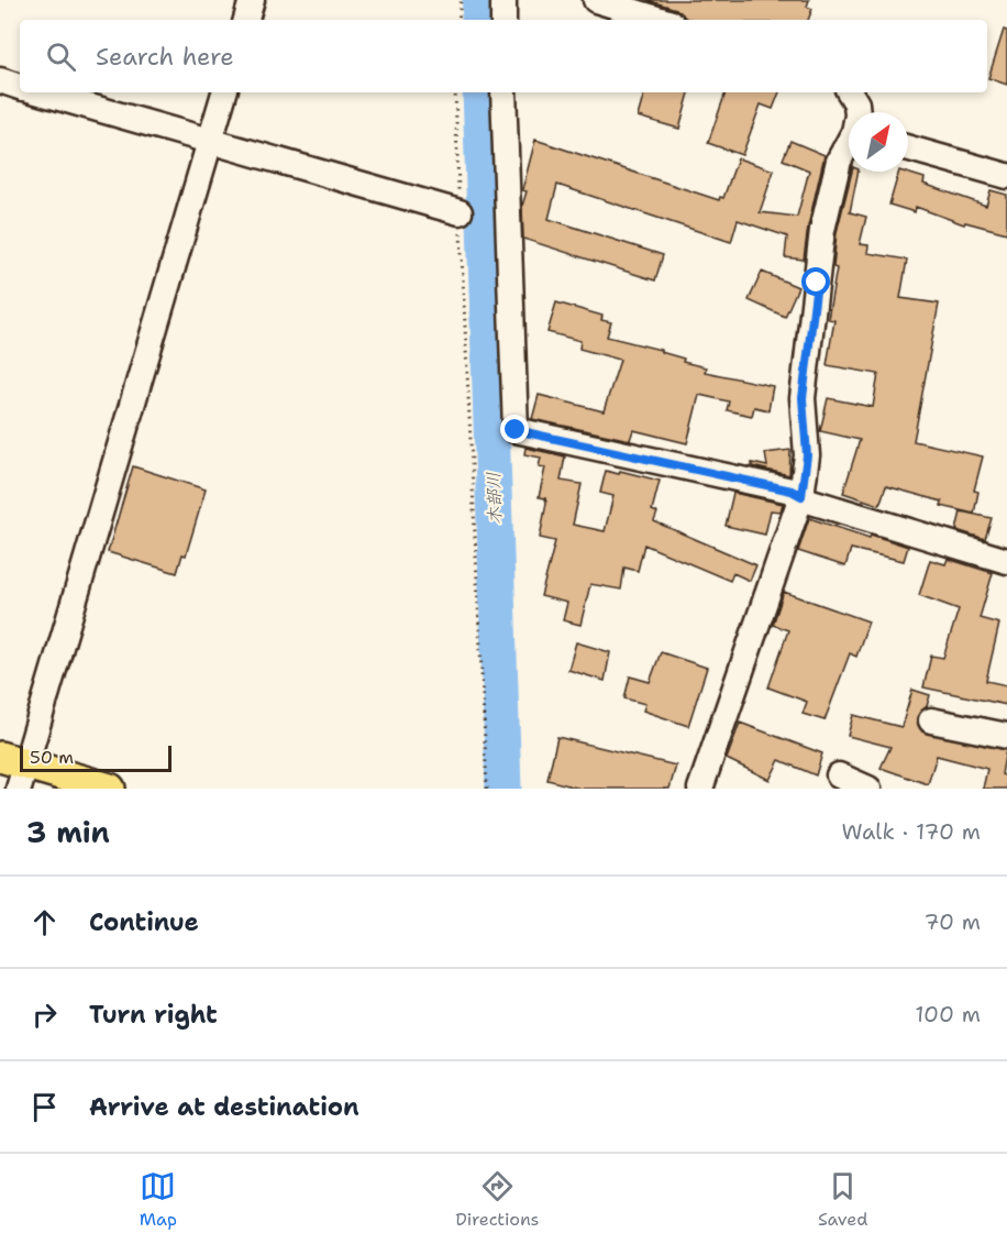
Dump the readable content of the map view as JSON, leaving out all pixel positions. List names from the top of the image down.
{
  "water": ["木部川"],
  "scale_bar": "50 m",
  "north": "top right",
  "page": {
    "search": "Search here",
    "scale": "50 m",
    "heading": ["3 min", "Walk · 170 m"],
    "list": [
      ["Continue", "70 m"],
      ["Turn right", "100 m"],
      "Arrive at destination"
    ],
    "nav": ["Map", "Directions", "Saved"]
  }
}
